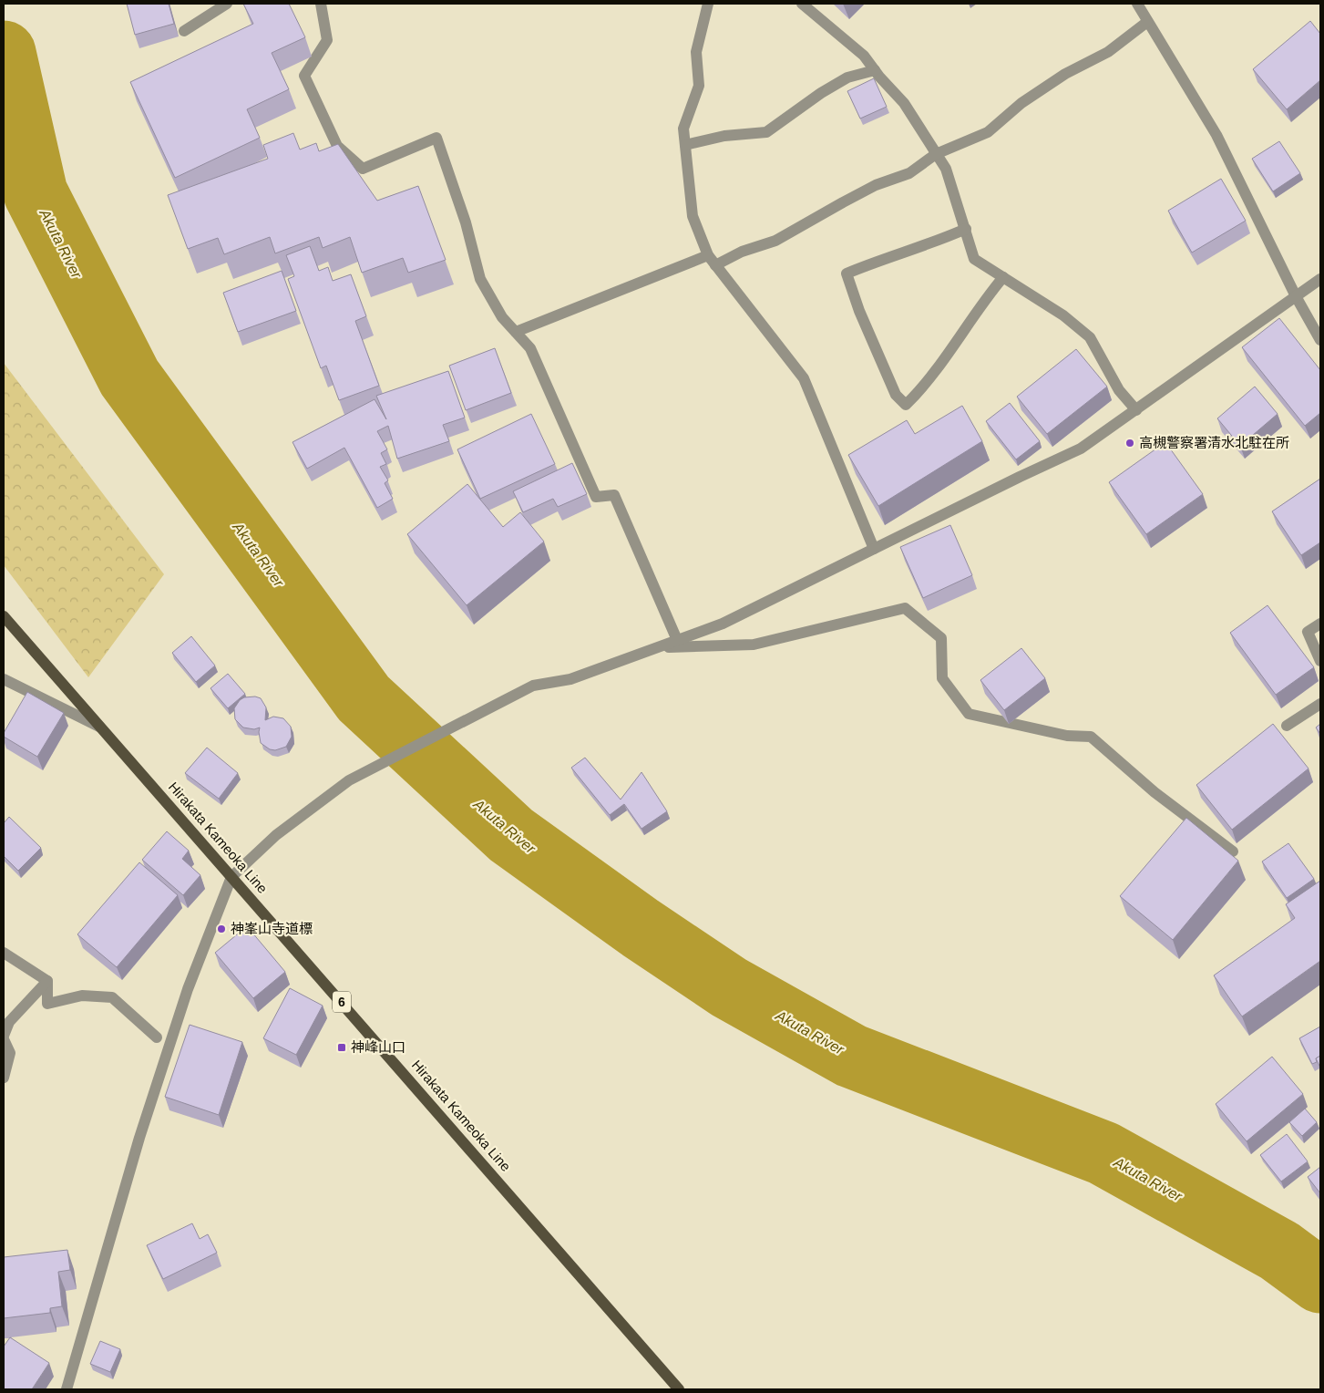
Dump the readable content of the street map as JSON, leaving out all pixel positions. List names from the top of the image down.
{
  "streets": {
    "main road": ["Hirakata Kameoka Line", "6"]
  },
  "water": ["Akuta River"],
  "places": {
    "other": ["高槻警察署清水北駐在所", "神峯山寺道標"],
    "transit": ["神峰山口"]
  }
}
